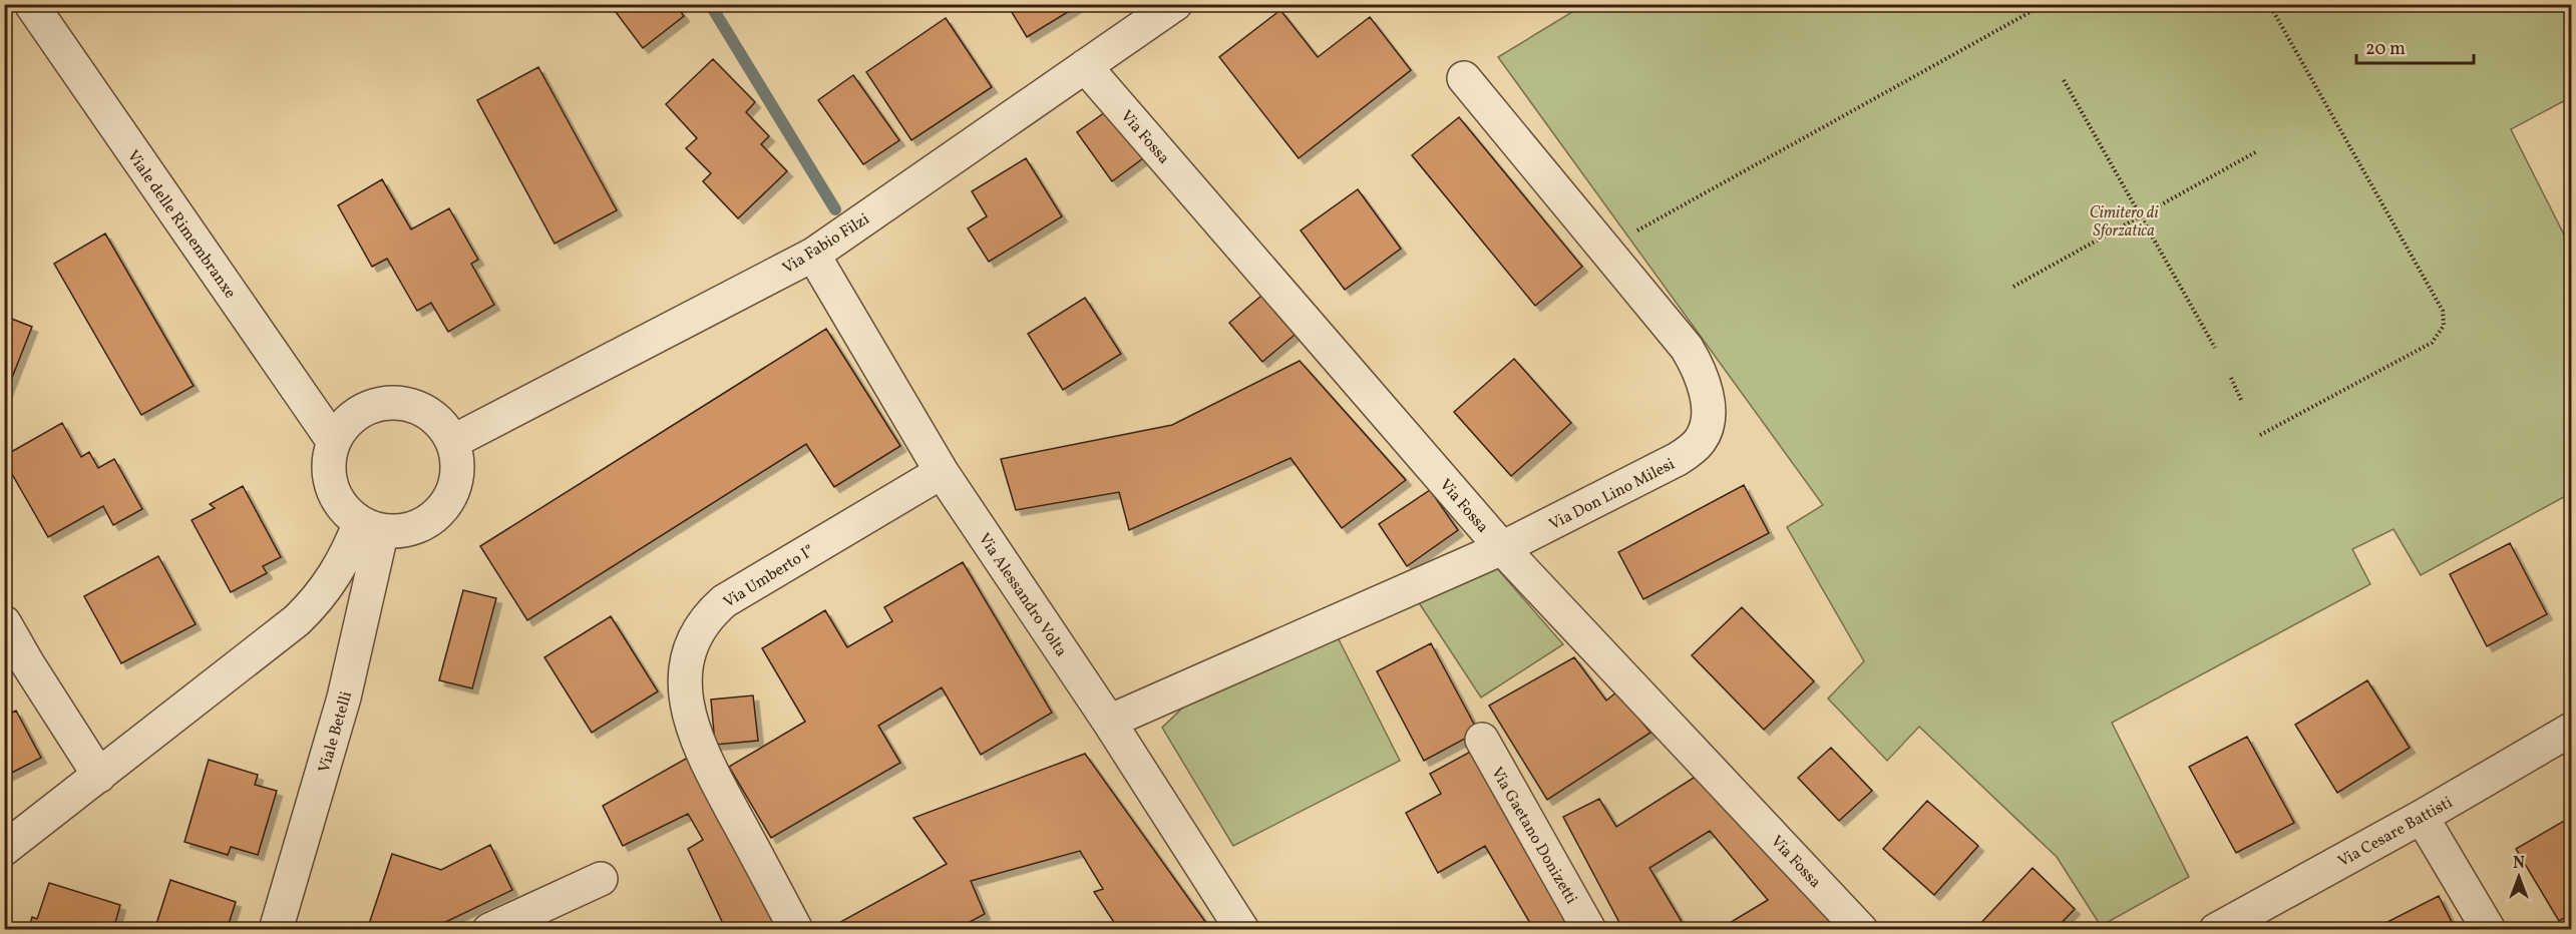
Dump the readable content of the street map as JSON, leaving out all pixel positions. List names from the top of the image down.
{
  "streets": {
    "street": [
      "Via Fossa",
      "Viale delle Rimembranxe",
      "Via Fabio Filzi",
      "Via Don Lino Milesi",
      "Via Umberto I°",
      "Via Alessandro Volta",
      "Viale Betelli",
      "Via Cesare Battisti",
      "Via Gaetano Donizetti"
    ]
  },
  "crossings": [
    ["Via Fossa", "Via Fabio Filzi"],
    ["Via Fossa", "Via Don Lino Milesi"],
    ["Viale delle Rimembranxe", "Via Fabio Filzi"],
    ["Viale delle Rimembranxe", "Viale Betelli"],
    ["Via Fabio Filzi", "Via Alessandro Volta"],
    ["Via Fabio Filzi", "Viale Betelli"],
    ["Via Don Lino Milesi", "Via Alessandro Volta"],
    ["Via Umberto I°", "Via Alessandro Volta"]
  ],
  "parks": ["Cimitero di Sforzatica"],
  "scale_bar": "20 m",
  "north": "top"
}
